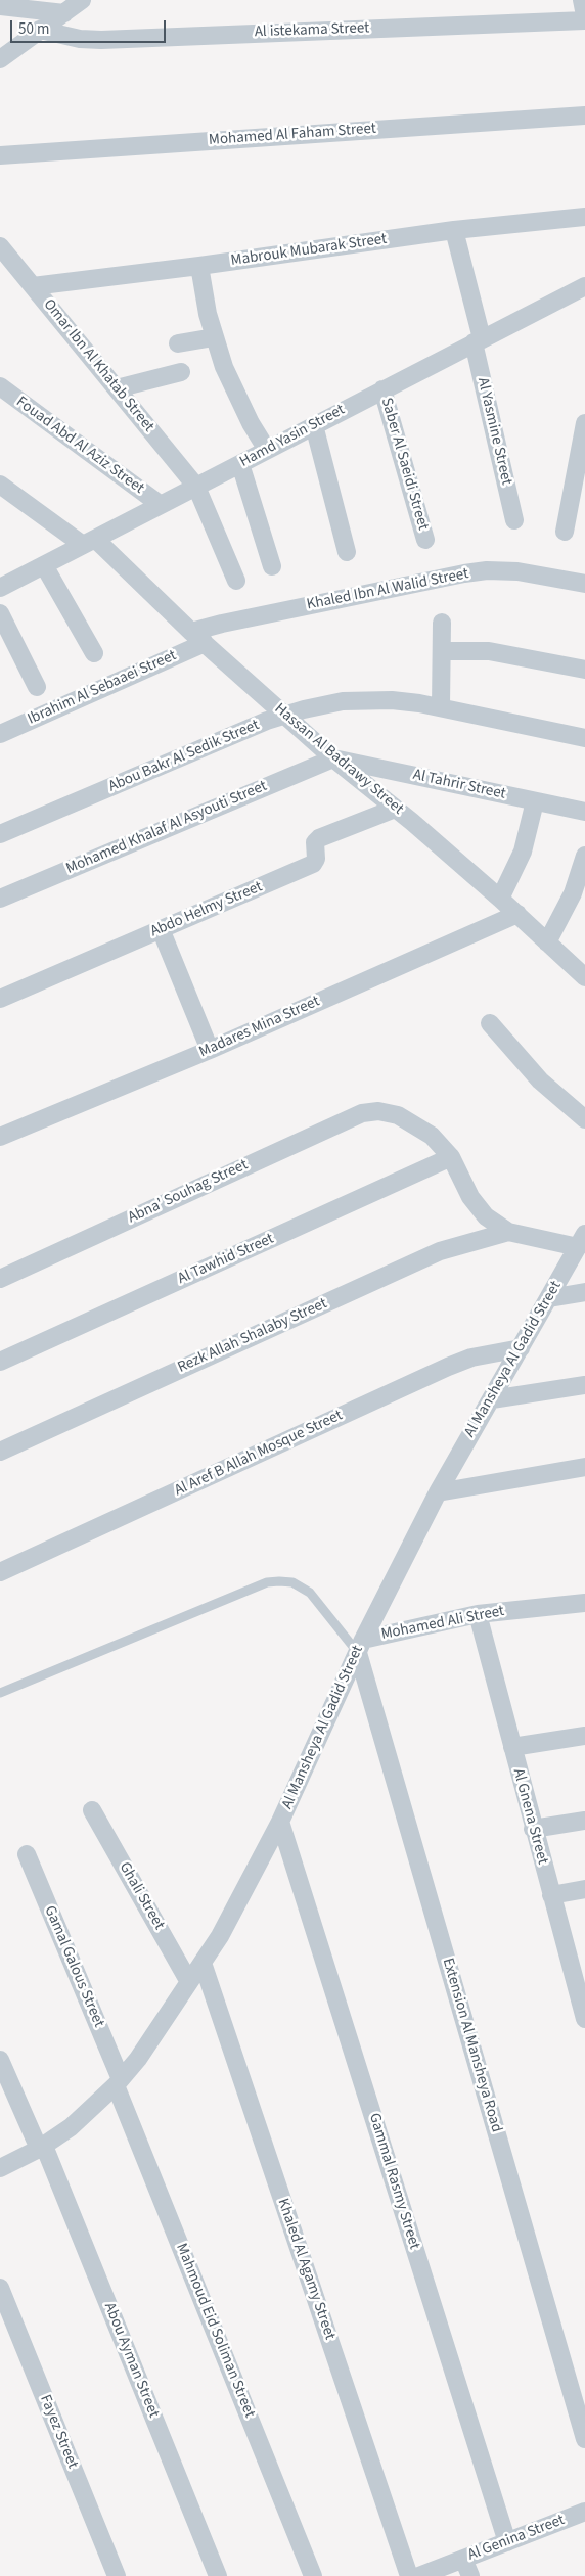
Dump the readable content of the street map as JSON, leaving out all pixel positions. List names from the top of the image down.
{
  "streets": {
    "street": [
      "Al istekama Street",
      "Mohamed Al Faham Street",
      "Mabrouk Mubarak Street",
      "Omar Ibn Al Khatab Street",
      "Al Yasmine Street",
      "Hamd Yasin Street",
      "Fouad Abd Al Aziz Street",
      "Saber Al Saeidi Street",
      "Khaled Ibn Al Walid Street",
      "Ibrahim Al Sebaaei Street",
      "Abou Bakr Al Sedik Street",
      "Hassan Al Badrawy Street",
      "Al Tahrir Street",
      "Mohamed Khalaf Al Asyouti Street",
      "Abdo Helmy Street",
      "Madares Mina Street",
      "Abna' Souhag Street",
      "Al Tawhid Street",
      "Rezk Allah Shalaby Street",
      "Al Mansheya Al Gadid Street",
      "Al Aref B Allah Mosque Street",
      "Mohamed Ali Street",
      "Al Gnena Street",
      "Ghali Street",
      "Gamal Galous Street",
      "Extension Al Mansheya Road",
      "Gammal Rasmy Street",
      "Khaled Al Agamy Street",
      "Mahmoud Eid Soliman Street",
      "Abou Ayman Street",
      "Fayez Street",
      "Al Genina Street"
    ]
  },
  "crossings": [
    ["Mabrouk Mubarak Street", "Omar Ibn Al Khatab Street"],
    ["Mabrouk Mubarak Street", "Al Yasmine Street"],
    ["Omar Ibn Al Khatab Street", "Hamd Yasin Street"],
    ["Al Yasmine Street", "Hamd Yasin Street"],
    ["Hamd Yasin Street", "Fouad Abd Al Aziz Street"],
    ["Hamd Yasin Street", "Saber Al Saeidi Street"],
    ["Hamd Yasin Street", "Hassan Al Badrawy Street"],
    ["Khaled Ibn Al Walid Street", "Ibrahim Al Sebaaei Street"],
    ["Khaled Ibn Al Walid Street", "Hassan Al Badrawy Street"],
    ["Ibrahim Al Sebaaei Street", "Hassan Al Badrawy Street"],
    ["Abou Bakr Al Sedik Street", "Hassan Al Badrawy Street"],
    ["Hassan Al Badrawy Street", "Al Tahrir Street"],
    ["Hassan Al Badrawy Street", "Mohamed Khalaf Al Asyouti Street"],
    ["Hassan Al Badrawy Street", "Abdo Helmy Street"],
    ["Hassan Al Badrawy Street", "Madares Mina Street"],
    ["Al Tahrir Street", "Mohamed Khalaf Al Asyouti Street"],
    ["Abna' Souhag Street", "Al Tawhid Street"],
    ["Al Mansheya Al Gadid Street", "Al Aref B Allah Mosque Street"],
    ["Al Mansheya Al Gadid Street", "Mohamed Ali Street"],
    ["Al Mansheya Al Gadid Street", "Ghali Street"],
    ["Al Mansheya Al Gadid Street", "Gamal Galous Street"],
    ["Al Mansheya Al Gadid Street", "Extension Al Mansheya Road"],
    ["Al Mansheya Al Gadid Street", "Gammal Rasmy Street"],
    ["Al Mansheya Al Gadid Street", "Khaled Al Agamy Street"],
    ["Al Mansheya Al Gadid Street", "Mahmoud Eid Soliman Street"],
    ["Al Mansheya Al Gadid Street", "Abou Ayman Street"],
    ["Mohamed Ali Street", "Al Gnena Street"],
    ["Mohamed Ali Street", "Extension Al Mansheya Road"],
    ["Gamal Galous Street", "Mahmoud Eid Soliman Street"],
    ["Gammal Rasmy Street", "Al Genina Street"]
  ],
  "scale_bar": "50 m"
}
